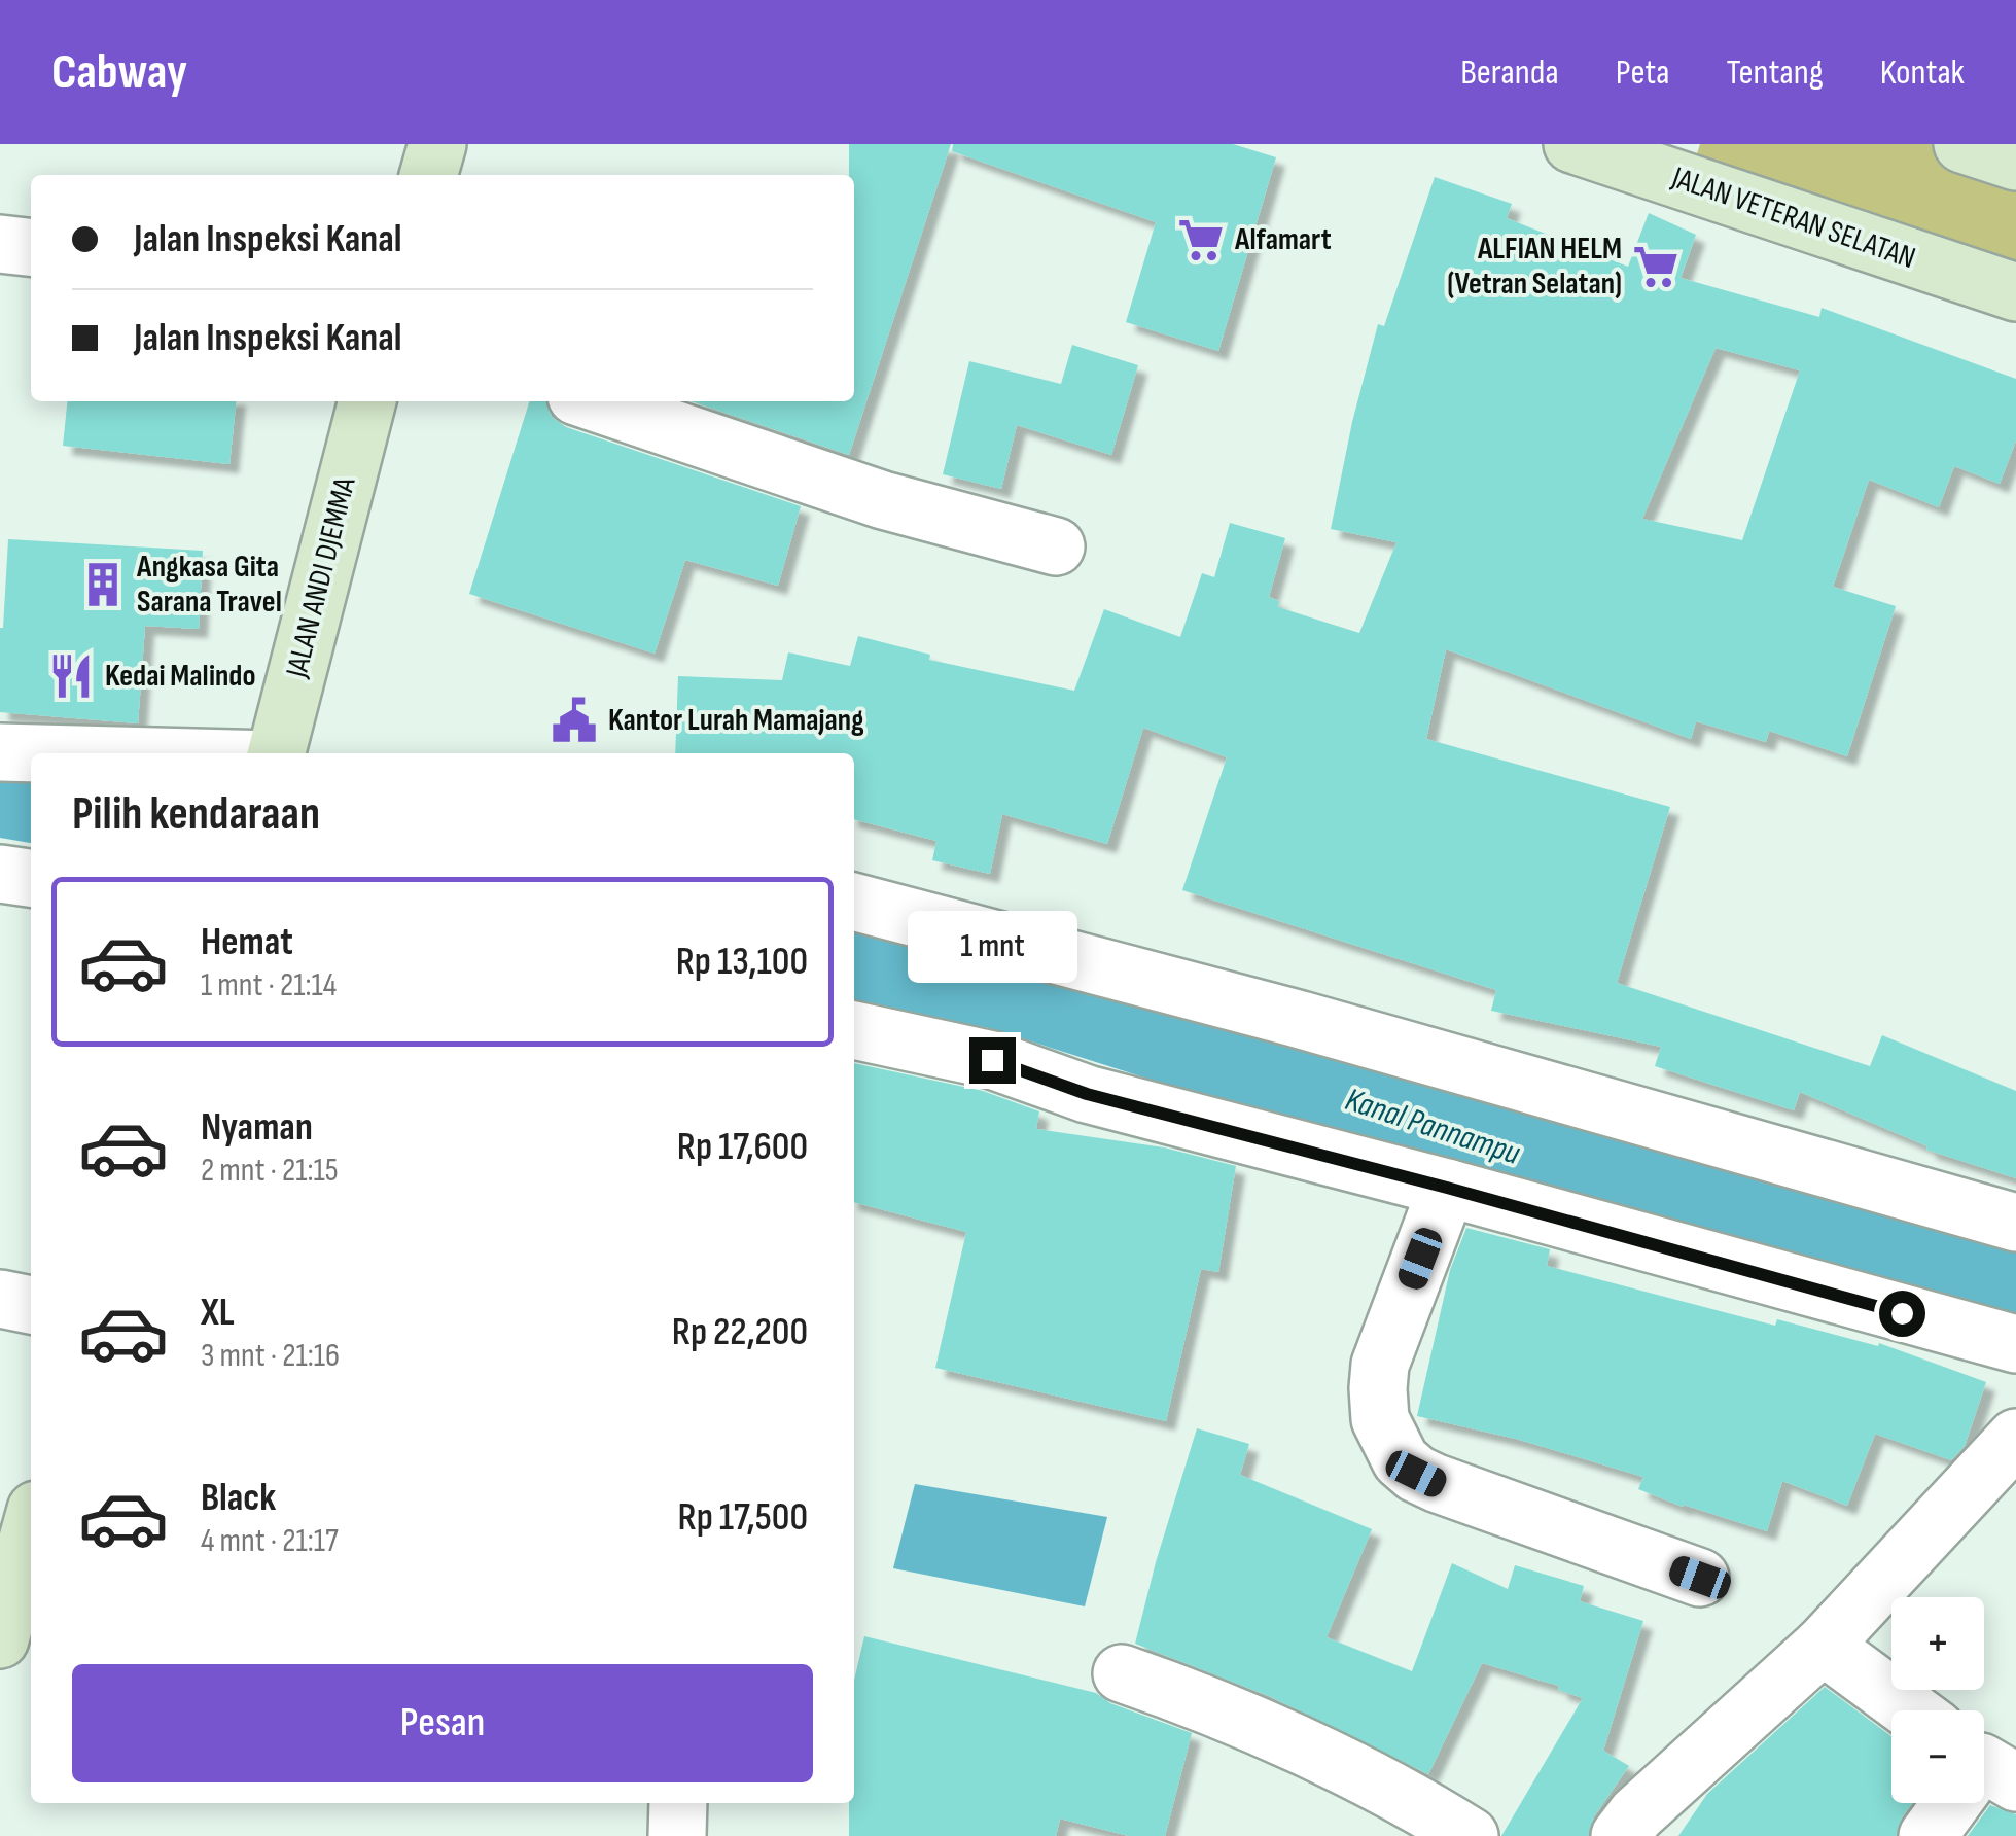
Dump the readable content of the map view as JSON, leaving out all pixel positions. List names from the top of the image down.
{
  "streets": {
    "main road": ["JALAN VETERAN SELATAN", "JALAN ANDI DJEMMA"]
  },
  "water": ["Kanal Pannampu"],
  "places": {
    "supermarket": ["Alfamart", "ALFIAN HELM (Vetran Selatan)"],
    "building": ["Angkasa Gita Sarana Travel"],
    "restaurant": ["Kedai Malindo"],
    "public building": ["Kantor Lurah Mamajang"]
  },
  "page": {
    "header": "Cabway",
    "nav": [
      "Beranda",
      "Peta",
      "Tentang",
      "Kontak"
    ],
    "banner": ["Jalan Inspeksi Kanal", "Jalan Inspeksi Kanal"],
    "heading": "Pilih kendaraan",
    "list": [
      {
        "name": "Hemat",
        "note": "1 mnt · 21:14",
        "value": "Rp 13,100"
      },
      {
        "name": "Nyaman",
        "note": "2 mnt · 21:15",
        "value": "Rp 17,600"
      },
      {
        "name": "XL",
        "note": "3 mnt · 21:16",
        "value": "Rp 22,200"
      },
      {
        "name": "Black",
        "note": "4 mnt · 21:17",
        "value": "Rp 17,500"
      }
    ],
    "bubble": "1 mnt",
    "map_buttons": ["+", "−"],
    "buttons": "Pesan"
  }
}
